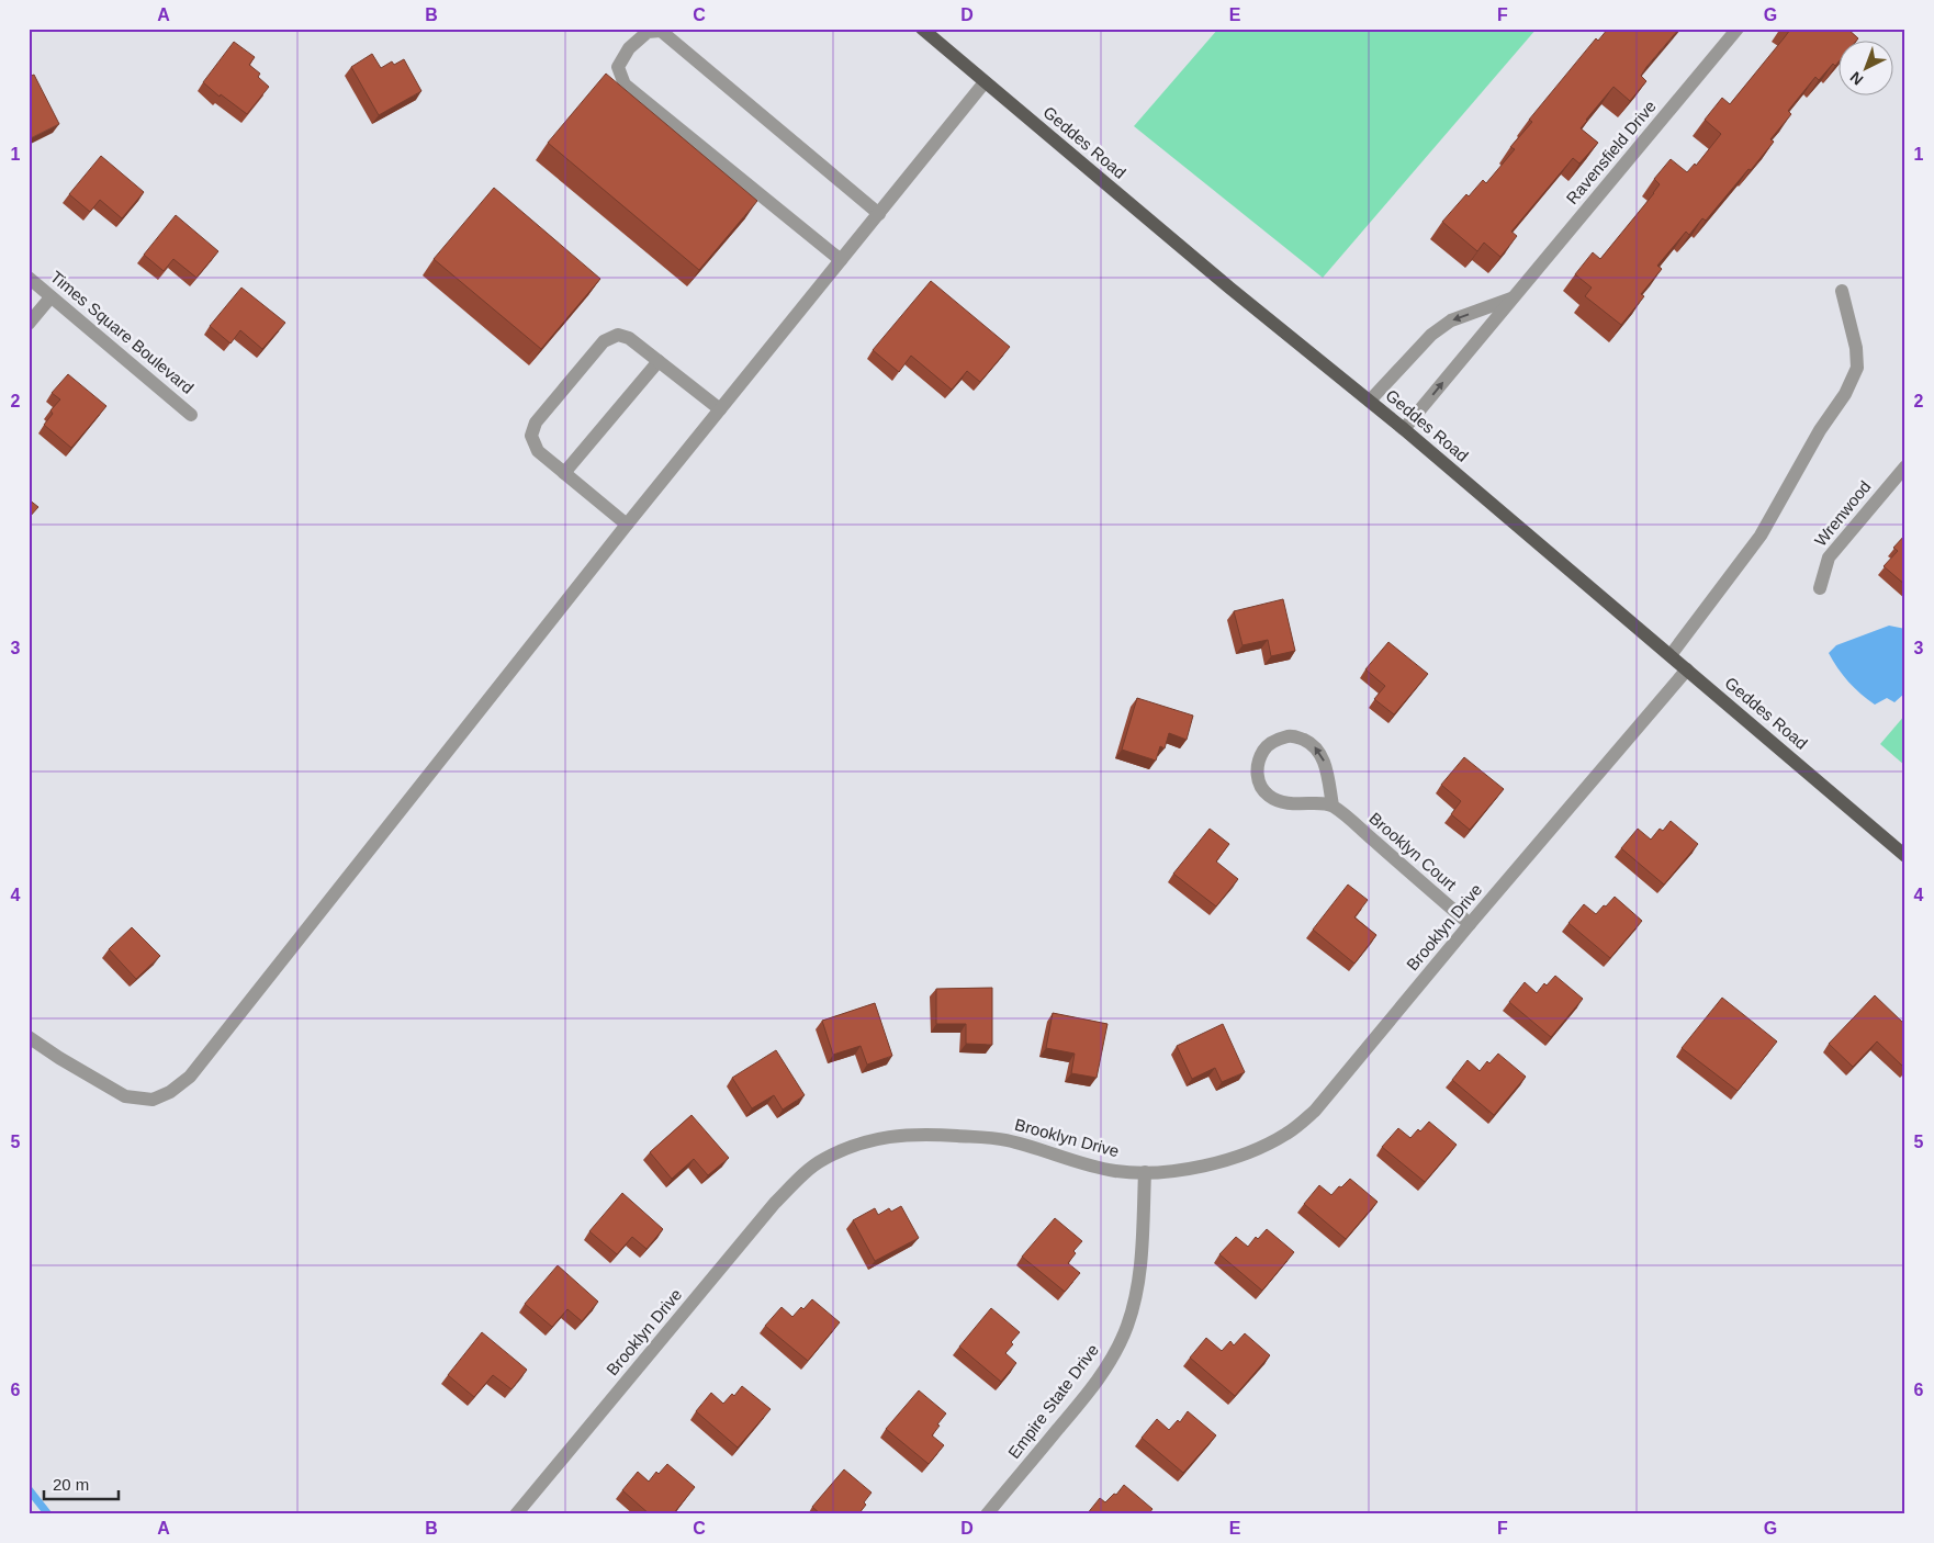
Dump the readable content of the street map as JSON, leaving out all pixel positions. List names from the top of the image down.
{
  "streets": {
    "main road": ["Geddes Road"],
    "street": [
      "Ravensfield Drive",
      "Times Square Boulevard",
      "Wrenwood",
      "Brooklyn Court",
      "Brooklyn Drive",
      "Empire State Drive"
    ]
  },
  "crossings": [
    ["Geddes Road", "Ravensfield Drive"],
    ["Geddes Road", "Brooklyn Drive"],
    ["Brooklyn Court", "Brooklyn Drive"],
    ["Brooklyn Drive", "Empire State Drive"]
  ],
  "scale_bar": "20 m",
  "north": "bottom left",
  "grid": {
    "columns": [
      "A",
      "B",
      "C",
      "D",
      "E",
      "F",
      "G"
    ],
    "rows": [
      "1",
      "2",
      "3",
      "4",
      "5",
      "6"
    ]
  }
}
